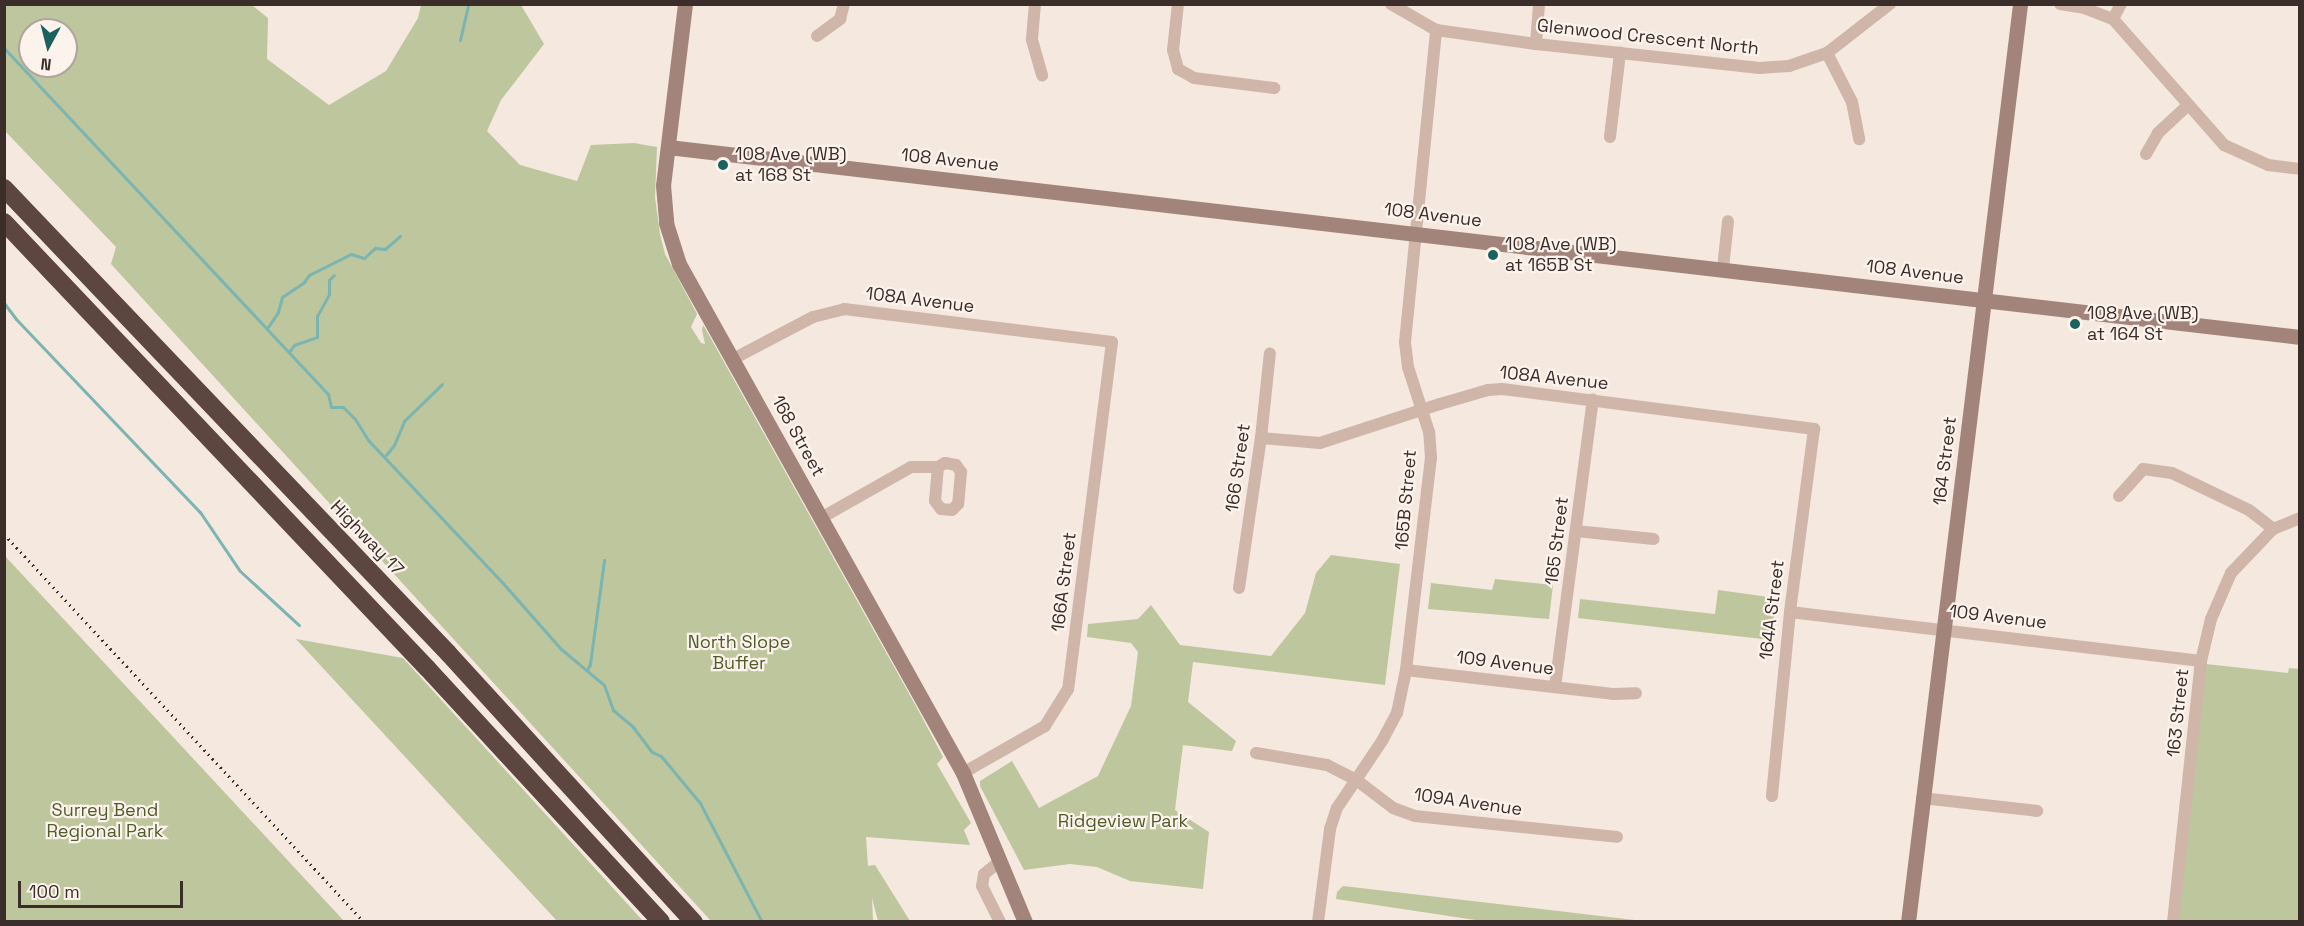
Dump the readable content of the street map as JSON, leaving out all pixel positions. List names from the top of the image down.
{
  "streets": {
    "highway": ["Highway 17"],
    "street": [
      "Glenwood Crescent North",
      "108 Avenue",
      "108A Avenue",
      "168 Street",
      "164 Street",
      "166 Street",
      "165B Street",
      "165 Street",
      "166A Street",
      "164A Street",
      "109 Avenue",
      "163 Street",
      "109A Avenue"
    ]
  },
  "crossings": [
    ["Glenwood Crescent North", "165B Street"],
    ["108 Avenue", "168 Street"],
    ["108 Avenue", "164 Street"],
    ["108 Avenue", "165B Street"],
    ["108A Avenue", "168 Street"],
    ["108A Avenue", "166 Street"],
    ["108A Avenue", "165B Street"],
    ["108A Avenue", "165 Street"],
    ["108A Avenue", "166A Street"],
    ["108A Avenue", "164A Street"],
    ["168 Street", "166A Street"],
    ["164 Street", "109 Avenue"],
    ["165B Street", "109 Avenue"],
    ["165B Street", "109A Avenue"],
    ["165 Street", "109 Avenue"],
    ["164A Street", "109 Avenue"],
    ["109 Avenue", "163 Street"]
  ],
  "parks": ["North Slope Buffer", "Surrey Bend Regional Park", "Ridgeview Park"],
  "places": ["108 Ave (WB) at 168 St", "108 Ave (WB) at 165B St", "108 Ave (WB) at 164 St"],
  "scale_bar": "100 m",
  "north": "bottom"
}
